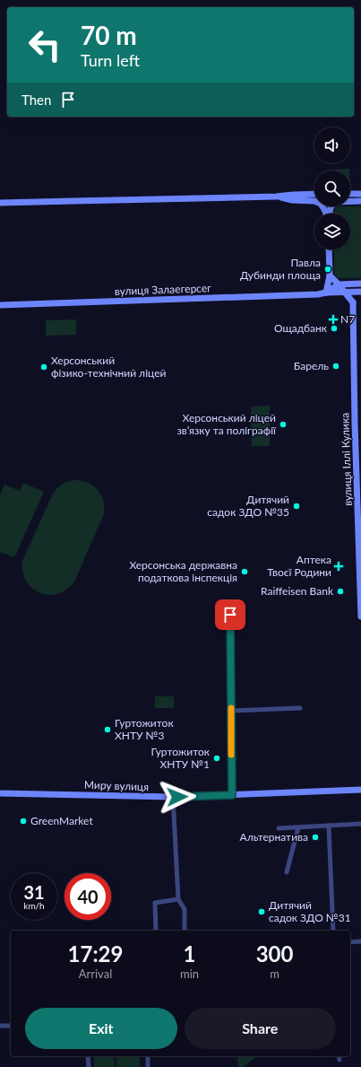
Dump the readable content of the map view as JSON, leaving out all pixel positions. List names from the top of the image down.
{
  "streets": {
    "street": ["вулиця Залаегерсег", "вулиця Іллі Кулика", "Миру вулиця"]
  },
  "places": {
    "other": [
      "Павла Дубинди площа",
      "Ощадбанк",
      "Барель",
      "Херсонський фізико-технічний ліцей",
      "Херсонський ліцей зв’язку та поліграфії",
      "Дитячий садок ЗДО №35",
      "Херсонська державна податкова інспекція",
      "Raiffeisen Bank",
      "Гуртожиток ХНТУ №3",
      "Гуртожиток ХНТУ №1",
      "GreenMarket",
      "Альтернатива",
      "Дитячий садок ЗДО №31"
    ],
    "health": ["N7", "Аптека Твоєї Родини"]
  },
  "page": {
    "turn": ["70 m", "Turn left"],
    "then": "Then",
    "speed": "31 km/h",
    "limit": "40",
    "eta": [
      "17:29",
      "Arrival",
      "1",
      "min",
      "300",
      "m"
    ],
    "buttons": ["Exit", "Share"]
  }
}
